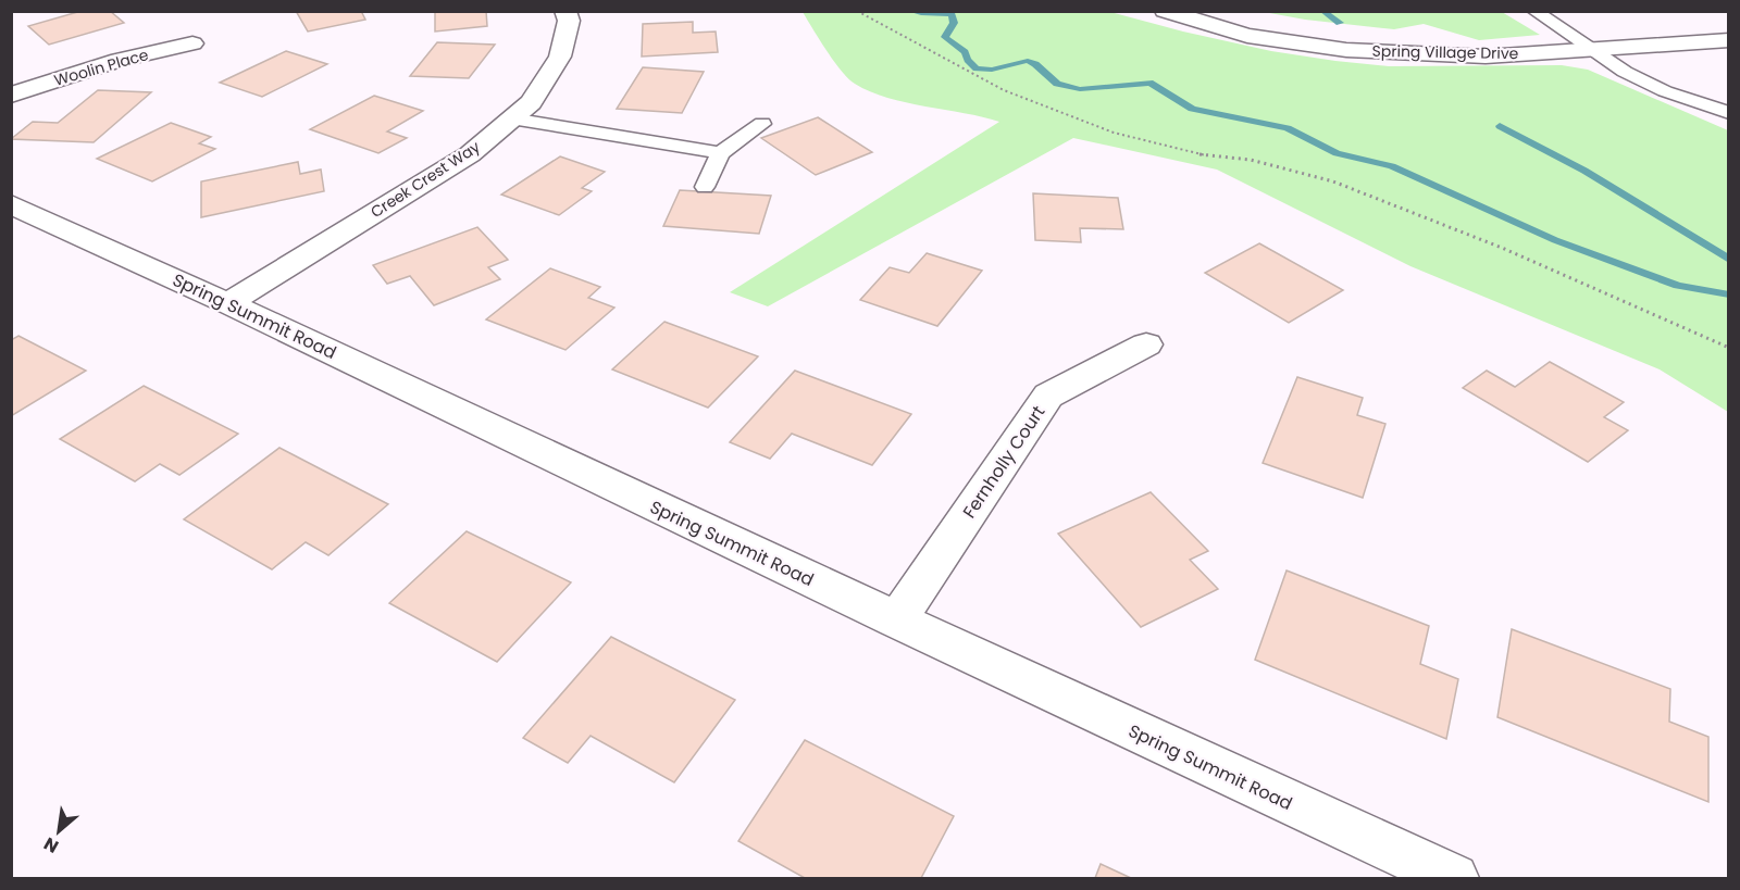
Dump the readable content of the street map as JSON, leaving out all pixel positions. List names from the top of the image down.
{
  "streets": {
    "street": [
      "Spring Village Drive",
      "Woolin Place",
      "Creek Crest Way",
      "Spring Summit Road",
      "Fernholly Court"
    ]
  },
  "crossings": [
    ["Creek Crest Way", "Spring Summit Road"],
    ["Spring Summit Road", "Fernholly Court"]
  ],
  "north": "bottom left"
}
